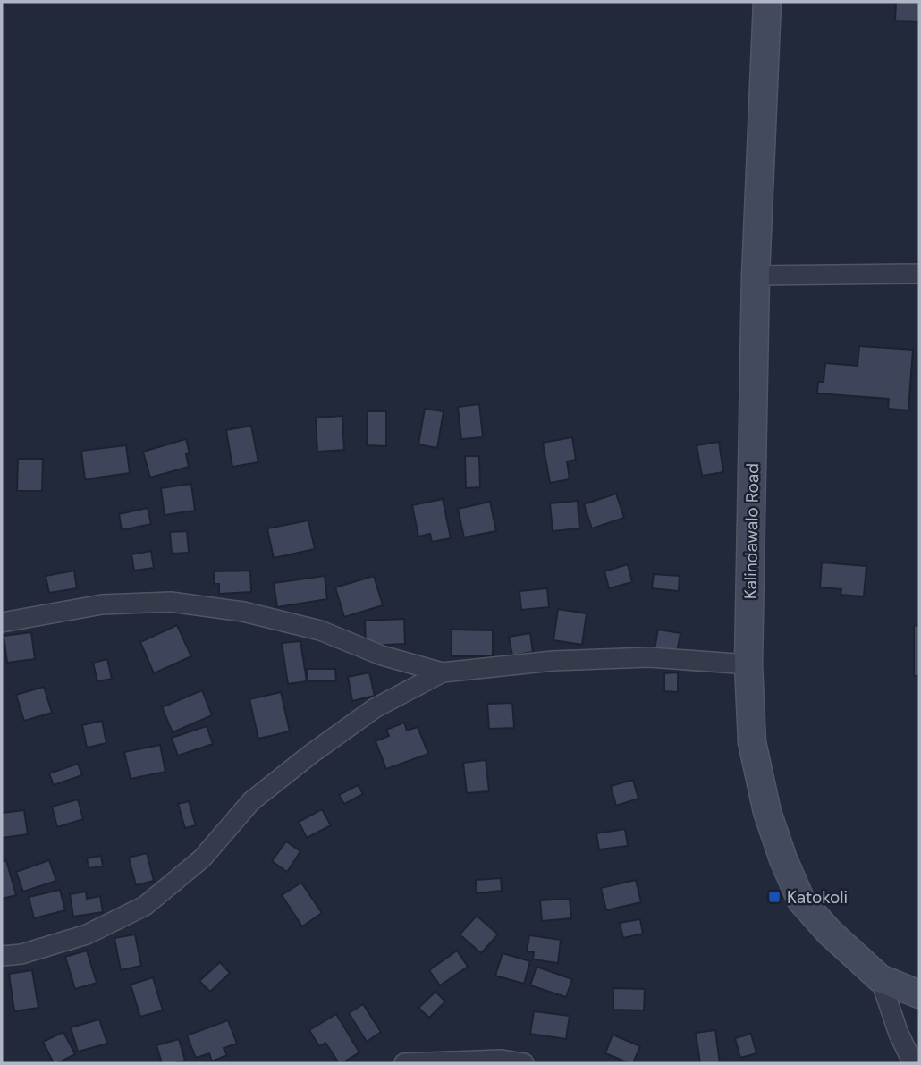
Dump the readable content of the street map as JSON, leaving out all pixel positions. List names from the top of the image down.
{
  "streets": {
    "street": ["Kalindawalo Road"]
  },
  "places": {
    "transit": ["Katokoli"]
  }
}
